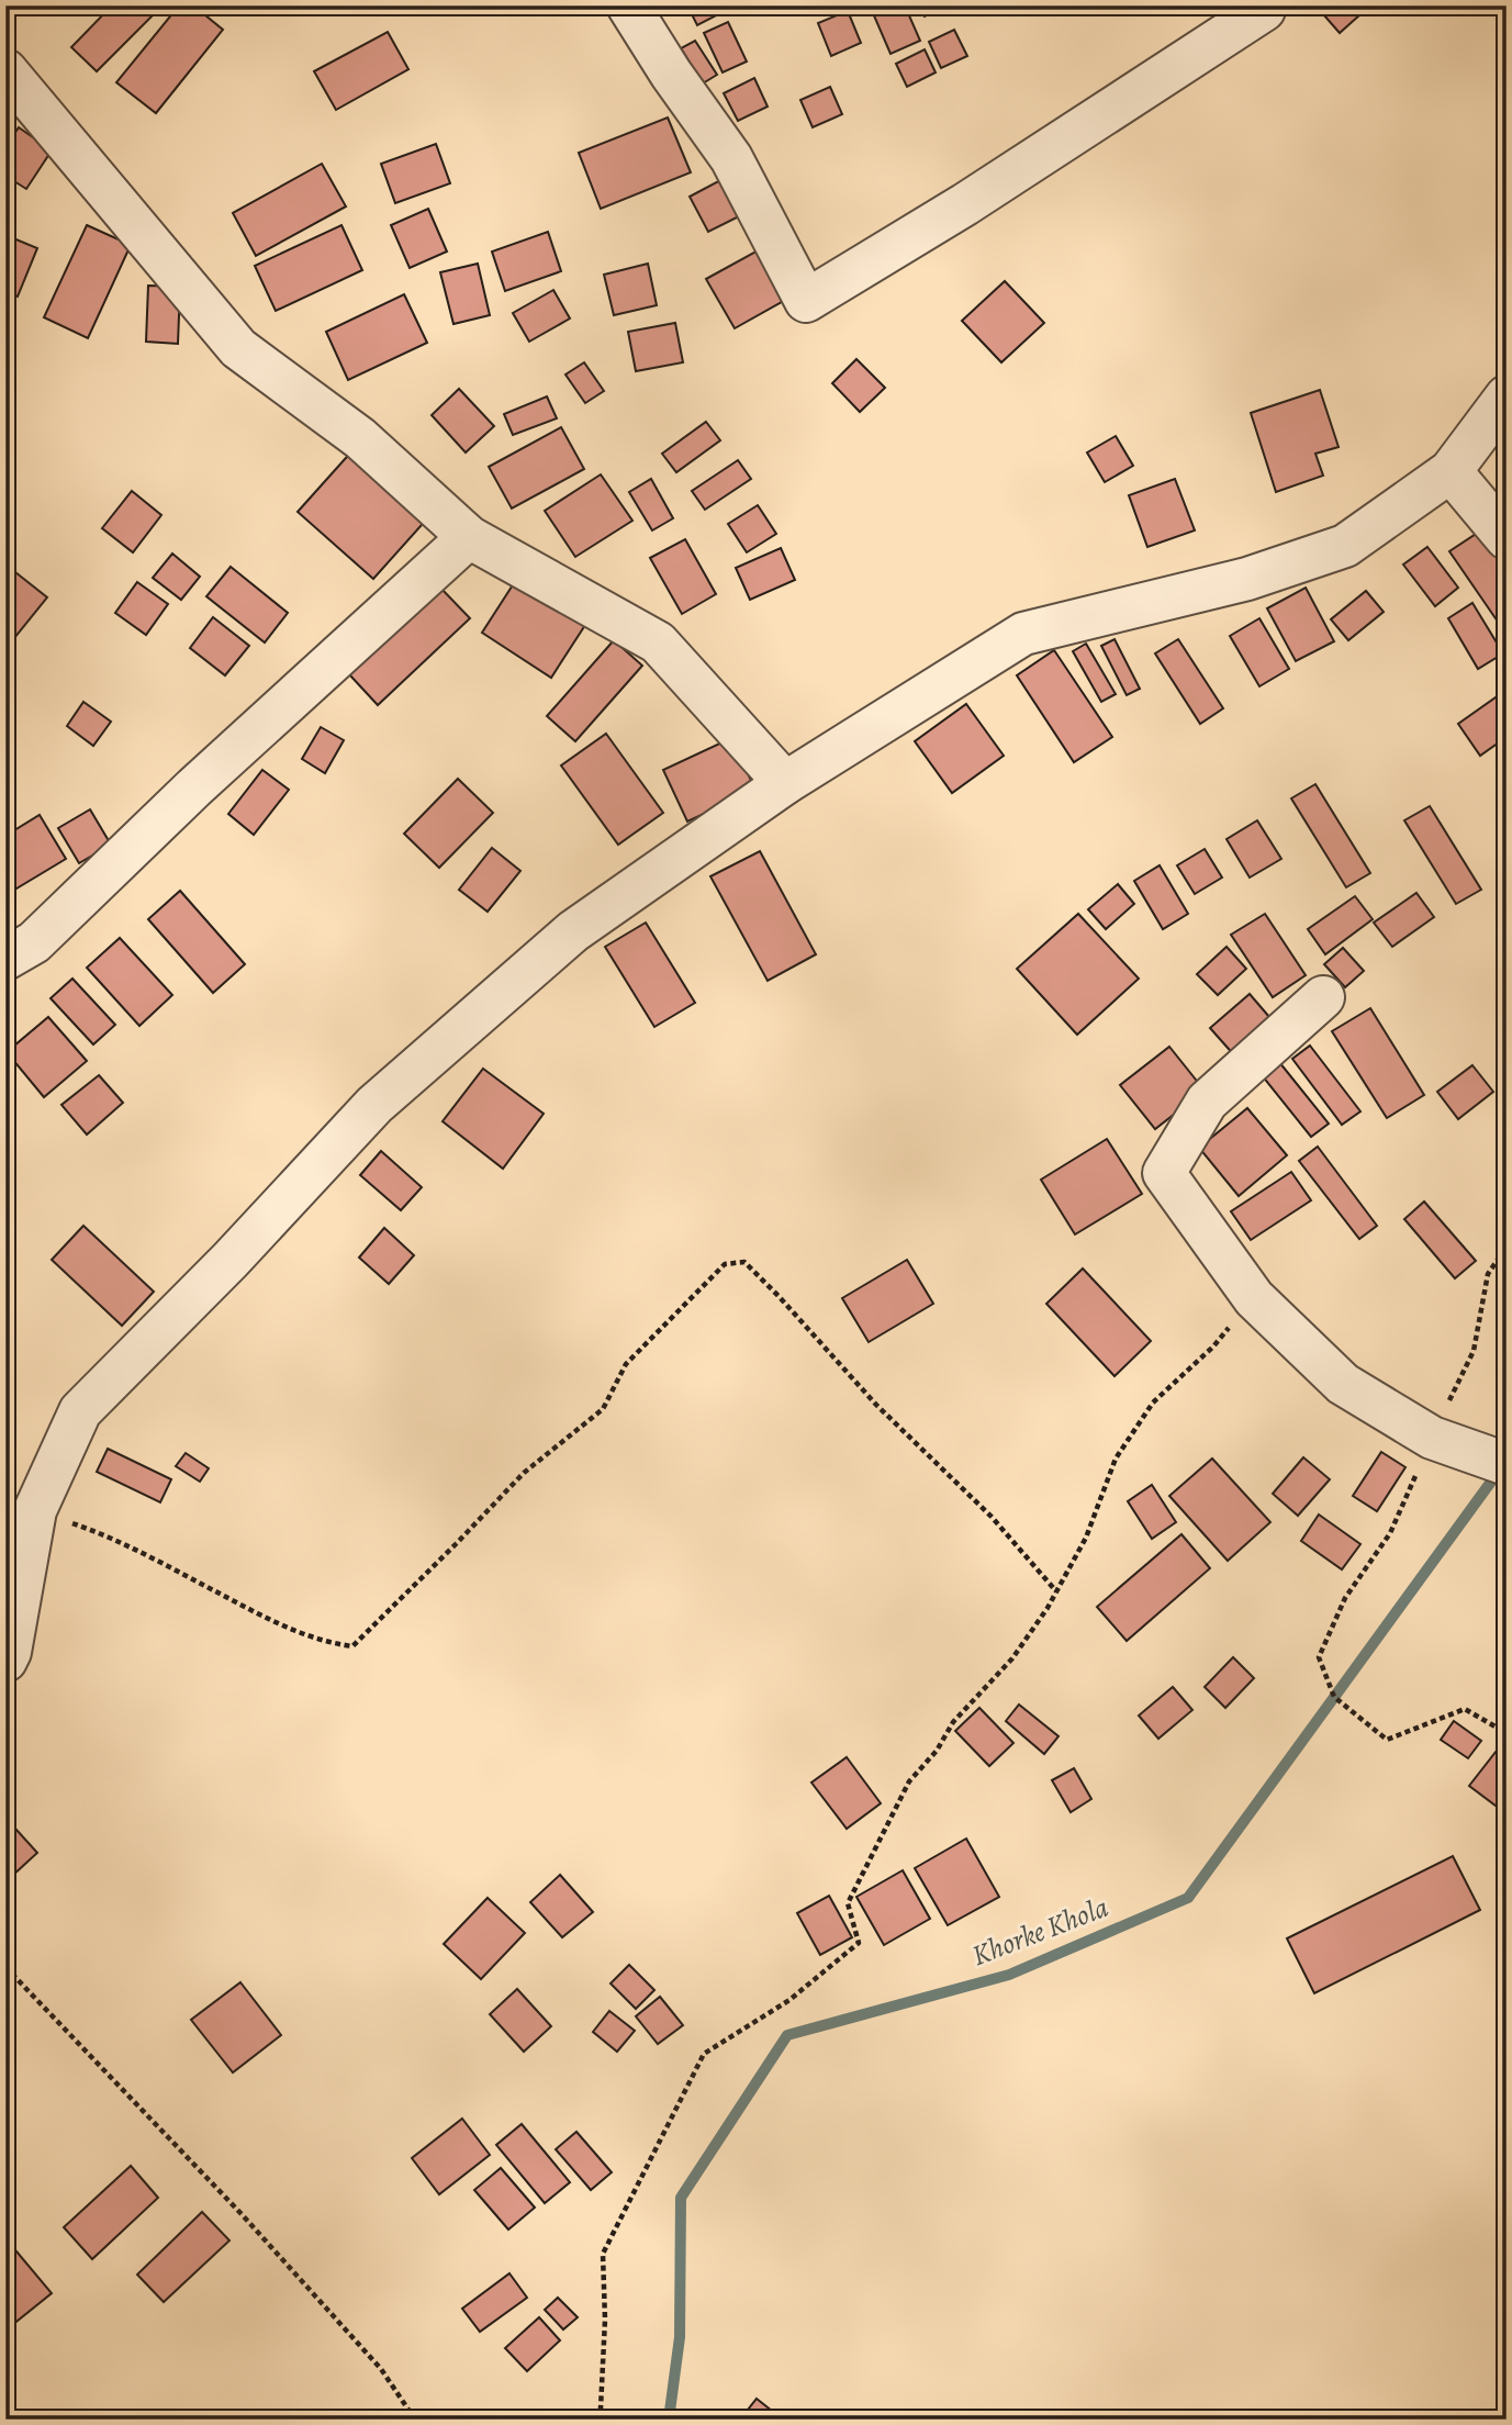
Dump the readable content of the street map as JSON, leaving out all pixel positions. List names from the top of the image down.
{
  "water": ["Khorke Khola"]
}
